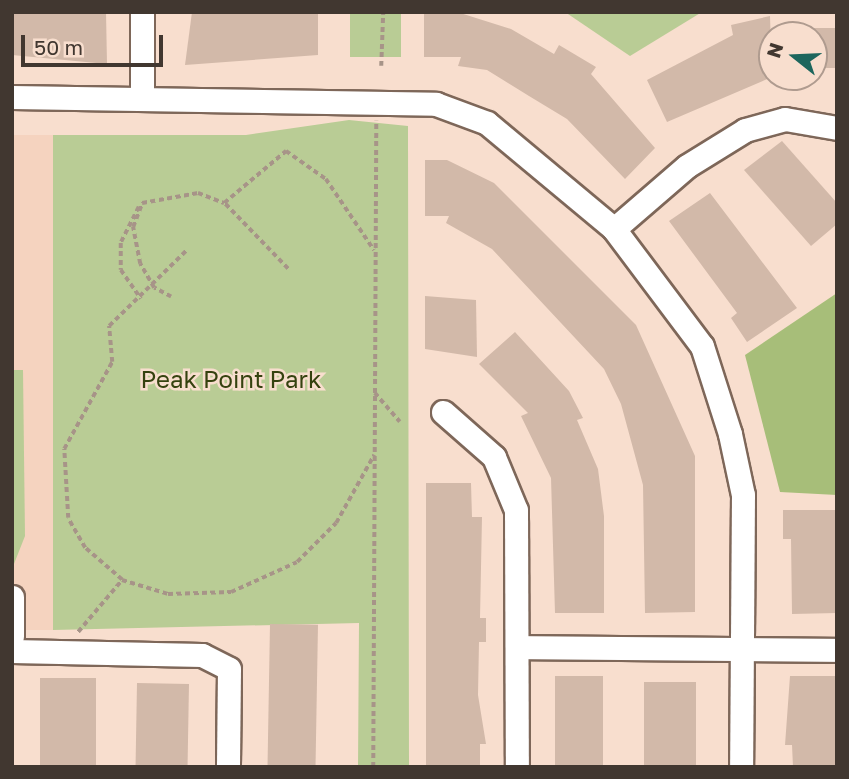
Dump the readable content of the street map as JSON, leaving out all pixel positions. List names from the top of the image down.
{
  "parks": ["Peak Point Park"],
  "scale_bar": "50 m",
  "north": "left"
}
